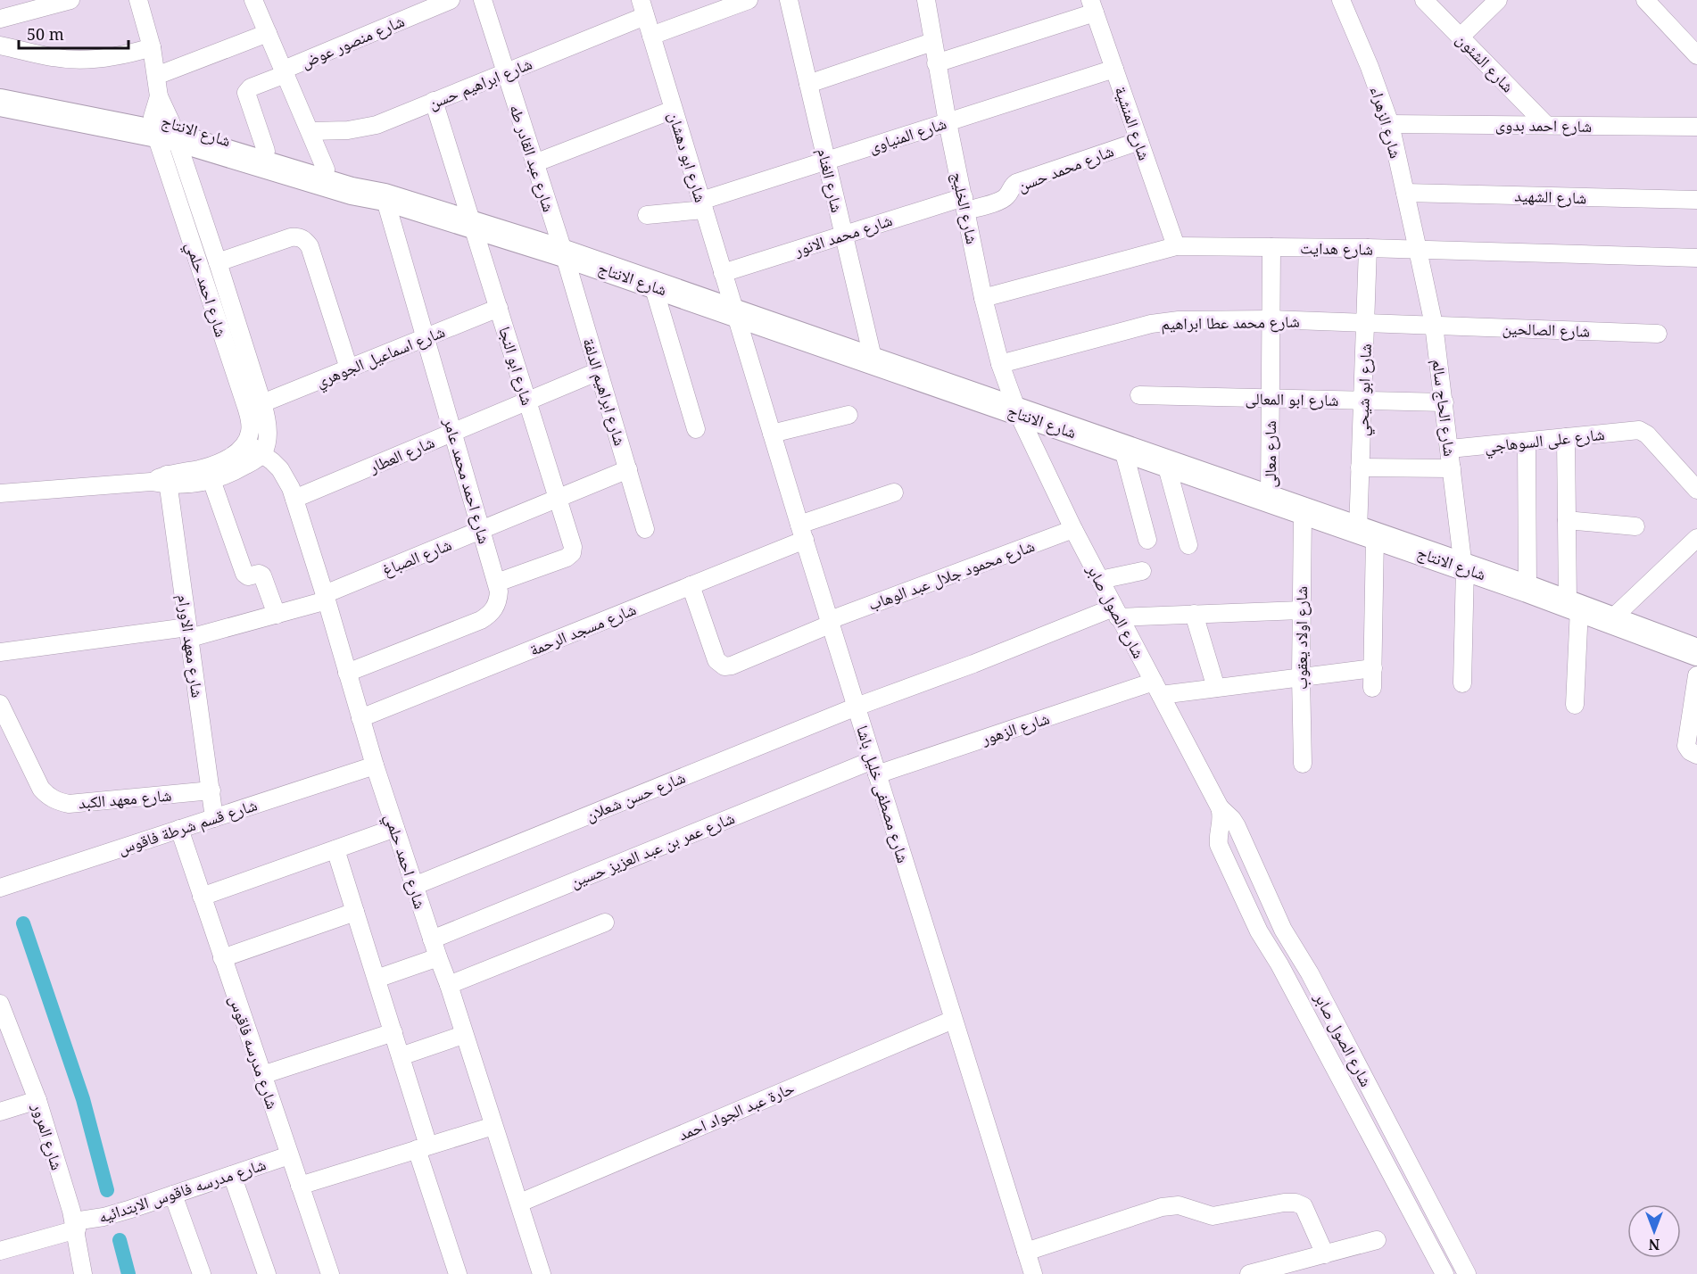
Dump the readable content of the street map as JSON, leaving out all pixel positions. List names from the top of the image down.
{
  "streets": {
    "main road": ["شارع الانتاج"],
    "street": [
      "شارع منصور عوض",
      "شارع الشئون",
      "شارع ابراهيم حسن",
      "شارع الزهراء",
      "شارع المنشية",
      "شارع احمد بدوى",
      "شارع المنياوى",
      "شارع ابو دهشان",
      "شارع عبد القادر طه",
      "شارع محمد حسن",
      "شارع الغنام",
      "شارع الشهيد",
      "شارع الخليج",
      "شارع محمد الانور",
      "شارع هدايت",
      "شارع احمد حلمي",
      "شارع محمد عطا ابراهيم",
      "شارع الصالحين",
      "شارع اسماعيل الجوهري",
      "شارع ابو النجا",
      "شارع ابو شيحي",
      "شارع ابراهيم الدلفة",
      "شارع ابو المعالى",
      "شارع الحاج سالم",
      "شارع على السوهاجي",
      "شارع العطار",
      "شارع معالى",
      "شارع احمد محمد عامر",
      "شارع الصباغ",
      "شارع محمود جلال عبد الوهاب",
      "شارع الصول صابر",
      "شارع مسجد الرحمة",
      "شارع اولاد يعقوب",
      "شارع معهد الاورام",
      "شارع الزهور",
      "شارع مصطفى خليل باشا",
      "شارع حسن شعلان",
      "شارع معهد الكبد",
      "شارع قسم شرطة فاقوس",
      "شارع عمر بن عبد العزيز حسين",
      "شارع مدرسه فاقوس",
      "حارة عبد الجواد احمد",
      "شارع المرور",
      "شارع مدرسه فاقوس الابتدائيه"
    ]
  },
  "crossings": [
    ["شارع منصور عوض", "شارع الانتاج"],
    ["شارع الشئون", "شارع احمد بدوى"],
    ["شارع ابراهيم حسن", "شارع ابو دهشان"],
    ["شارع ابراهيم حسن", "شارع عبد القادر طه"],
    ["شارع ابراهيم حسن", "شارع ابو النجا"],
    ["شارع الزهراء", "شارع احمد بدوى"],
    ["شارع الزهراء", "شارع الشهيد"],
    ["شارع الزهراء", "شارع هدايت"],
    ["شارع الزهراء", "شارع الحاج سالم"],
    ["شارع المنشية", "شارع المنياوى"],
    ["شارع المنشية", "شارع محمد حسن"],
    ["شارع المنشية", "شارع هدايت"],
    ["شارع الانتاج", "شارع ابو دهشان"],
    ["شارع الانتاج", "شارع عبد القادر طه"],
    ["شارع الانتاج", "شارع الغنام"],
    ["شارع الانتاج", "شارع الخليج"],
    ["شارع الانتاج", "شارع احمد حلمي"],
    ["شارع الانتاج", "شارع ابو النجا"],
    ["شارع الانتاج", "شارع ابو شيحي"],
    ["شارع الانتاج", "شارع ابراهيم الدلفة"],
    ["شارع الانتاج", "شارع الحاج سالم"],
    ["شارع الانتاج", "شارع معالى"],
    ["شارع الانتاج", "شارع احمد محمد عامر"],
    ["شارع الانتاج", "شارع الصول صابر"],
    ["شارع الانتاج", "شارع اولاد يعقوب"],
    ["شارع الانتاج", "شارع مصطفى خليل باشا"],
    ["شارع المنياوى", "شارع ابو دهشان"],
    ["شارع المنياوى", "شارع الغنام"],
    ["شارع المنياوى", "شارع الخليج"],
    ["شارع ابو دهشان", "شارع محمد الانور"],
    ["شارع ابو دهشان", "شارع مصطفى خليل باشا"],
    ["شارع عبد القادر طه", "شارع ابراهيم الدلفة"],
    ["شارع محمد حسن", "شارع الخليج"],
    ["شارع محمد حسن", "شارع محمد الانور"],
    ["شارع الغنام", "شارع محمد الانور"],
    ["شارع الخليج", "شارع محمد الانور"],
    ["شارع الخليج", "شارع هدايت"],
    ["شارع الخليج", "شارع محمد عطا ابراهيم"],
    ["شارع الخليج", "شارع الصول صابر"],
    ["شارع هدايت", "شارع ابو شيحي"],
    ["شارع هدايت", "شارع الحاج سالم"],
    ["شارع هدايت", "شارع معالى"],
    ["شارع احمد حلمي", "شارع اسماعيل الجوهري"],
    ["شارع احمد حلمي", "شارع العطار"],
    ["شارع احمد حلمي", "شارع احمد محمد عامر"],
    ["شارع احمد حلمي", "شارع الصباغ"],
    ["شارع احمد حلمي", "شارع مسجد الرحمة"],
    ["شارع احمد حلمي", "شارع حسن شعلان"],
    ["شارع احمد حلمي", "شارع قسم شرطة فاقوس"],
    ["شارع احمد حلمي", "شارع عمر بن عبد العزيز حسين"],
    ["شارع احمد حلمي", "حارة عبد الجواد احمد"],
    ["شارع محمد عطا ابراهيم", "شارع الصالحين"],
    ["شارع محمد عطا ابراهيم", "شارع ابو شيحي"],
    ["شارع محمد عطا ابراهيم", "شارع الحاج سالم"],
    ["شارع محمد عطا ابراهيم", "شارع معالى"],
    ["شارع الصالحين", "شارع الحاج سالم"],
    ["شارع اسماعيل الجوهري", "شارع ابو النجا"],
    ["شارع اسماعيل الجوهري", "شارع احمد محمد عامر"],
    ["شارع ابو النجا", "شارع العطار"],
    ["شارع ابو النجا", "شارع احمد محمد عامر"],
    ["شارع ابو النجا", "شارع الصباغ"],
    ["شارع ابو شيحي", "شارع ابو المعالى"],
    ["شارع ابو شيحي", "شارع الزهور"],
    ["شارع ابراهيم الدلفة", "شارع العطار"],
    ["شارع ابراهيم الدلفة", "شارع الصباغ"],
    ["شارع ابو المعالى", "شارع الحاج سالم"],
    ["شارع ابو المعالى", "شارع معالى"],
    ["شارع الحاج سالم", "شارع على السوهاجي"],
    ["شارع العطار", "شارع احمد محمد عامر"],
    ["شارع احمد محمد عامر", "شارع الصباغ"],
    ["شارع الصباغ", "شارع معهد الاورام"],
    ["شارع محمود جلال عبد الوهاب", "شارع الصول صابر"],
    ["شارع محمود جلال عبد الوهاب", "شارع مسجد الرحمة"],
    ["شارع محمود جلال عبد الوهاب", "شارع مصطفى خليل باشا"],
    ["شارع الصول صابر", "شارع الزهور"],
    ["شارع الصول صابر", "شارع حسن شعلان"],
    ["شارع مسجد الرحمة", "شارع مصطفى خليل باشا"],
    ["شارع اولاد يعقوب", "شارع الزهور"],
    ["شارع اولاد يعقوب", "شارع حسن شعلان"],
    ["شارع معهد الاورام", "شارع معهد الكبد"],
    ["شارع معهد الاورام", "شارع قسم شرطة فاقوس"],
    ["شارع الزهور", "شارع مصطفى خليل باشا"],
    ["شارع الزهور", "شارع عمر بن عبد العزيز حسين"],
    ["شارع مصطفى خليل باشا", "شارع حسن شعلان"],
    ["شارع مصطفى خليل باشا", "شارع عمر بن عبد العزيز حسين"],
    ["شارع مصطفى خليل باشا", "حارة عبد الجواد احمد"],
    ["شارع قسم شرطة فاقوس", "شارع مدرسه فاقوس"],
    ["شارع مدرسه فاقوس", "شارع مدرسه فاقوس الابتدائيه"],
    ["شارع المرور", "شارع مدرسه فاقوس الابتدائيه"]
  ],
  "scale_bar": "50 m",
  "north": "bottom"
}
